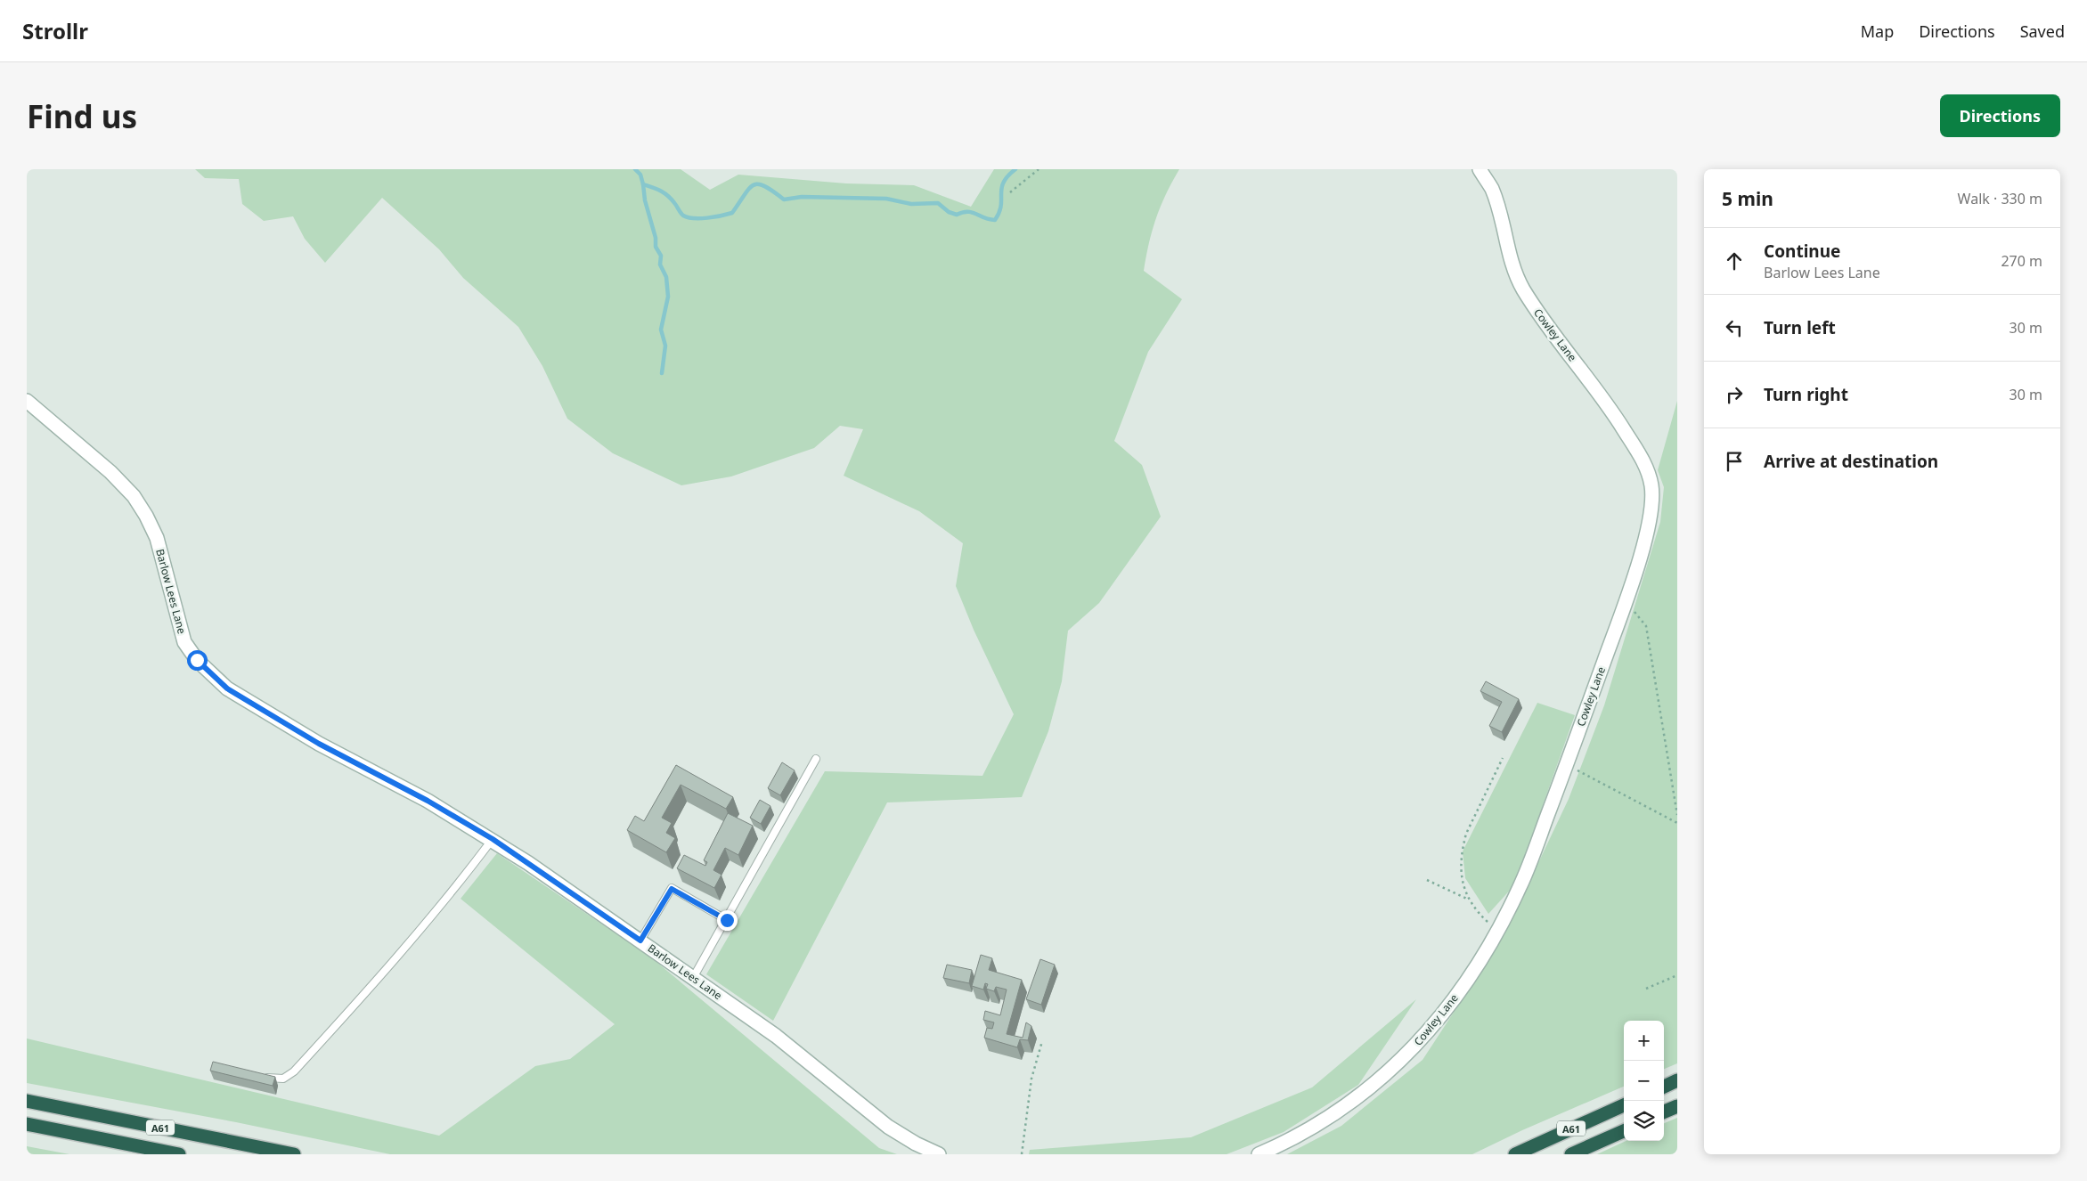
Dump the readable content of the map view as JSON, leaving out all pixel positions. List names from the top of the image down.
{
  "streets": {
    "highway": ["A61"],
    "street": ["Cowley Lane", "Barlow Lees Lane"]
  },
  "page": {
    "header": "Strollr",
    "nav": ["Map", "Directions", "Saved"],
    "buttons": "Directions",
    "title": "Find us",
    "heading": ["5 min", "Walk · 330 m"],
    "list": [
      ["Continue", "Barlow Lees Lane", "270 m"],
      ["Turn left", "30 m"],
      ["Turn right", "30 m"],
      "Arrive at destination"
    ],
    "map_buttons": ["+", "−"]
  }
}
